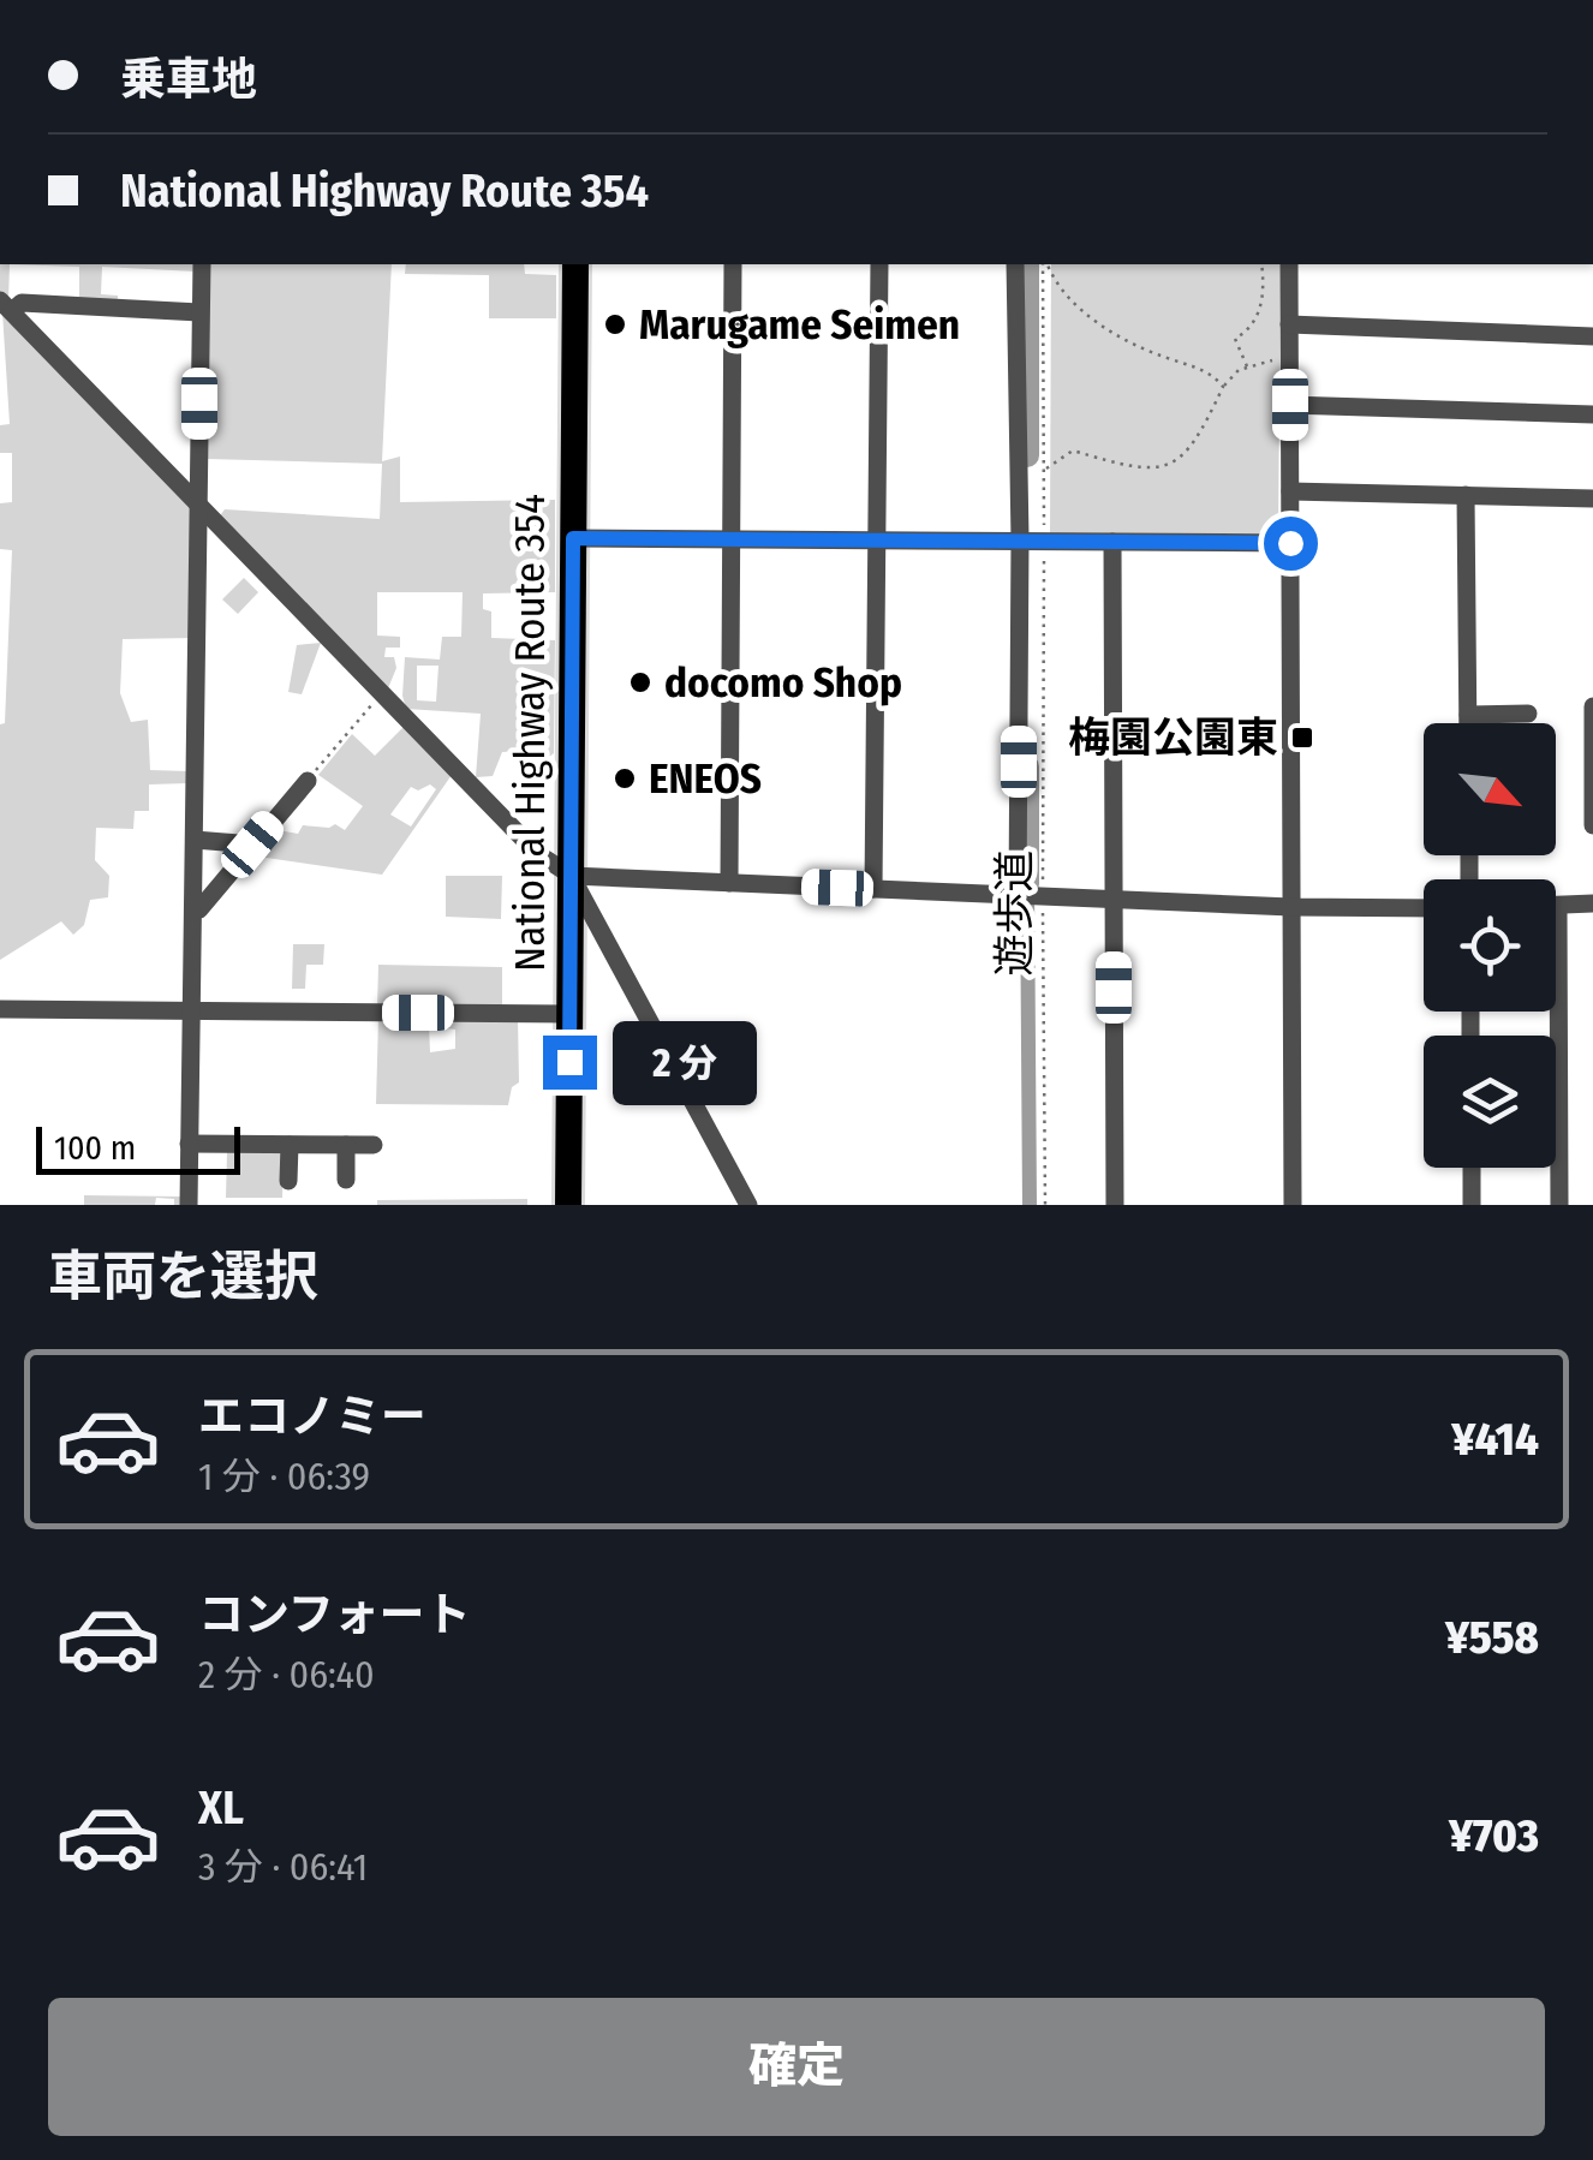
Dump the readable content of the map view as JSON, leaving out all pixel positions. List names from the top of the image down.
{
  "streets": {
    "highway": ["National Highway Route 354"],
    "path": ["遊歩道"]
  },
  "places": {
    "other": ["Marugame Seimen", "docomo Shop", "ENEOS"],
    "transit": ["梅園公園東"]
  },
  "scale_bar": "100 m",
  "north": "bottom right",
  "page": {
    "banner": ["乗車地", "National Highway Route 354"],
    "bubble": "2 分",
    "scale": "100 m",
    "heading": "車両を選択",
    "list": [
      {
        "name": "エコノミー",
        "note": "1 分 · 06:39",
        "value": "¥414"
      },
      {
        "name": "コンフォート",
        "note": "2 分 · 06:40",
        "value": "¥558"
      },
      {
        "name": "XL",
        "note": "3 分 · 06:41",
        "value": "¥703"
      }
    ],
    "buttons": "確定"
  }
}
